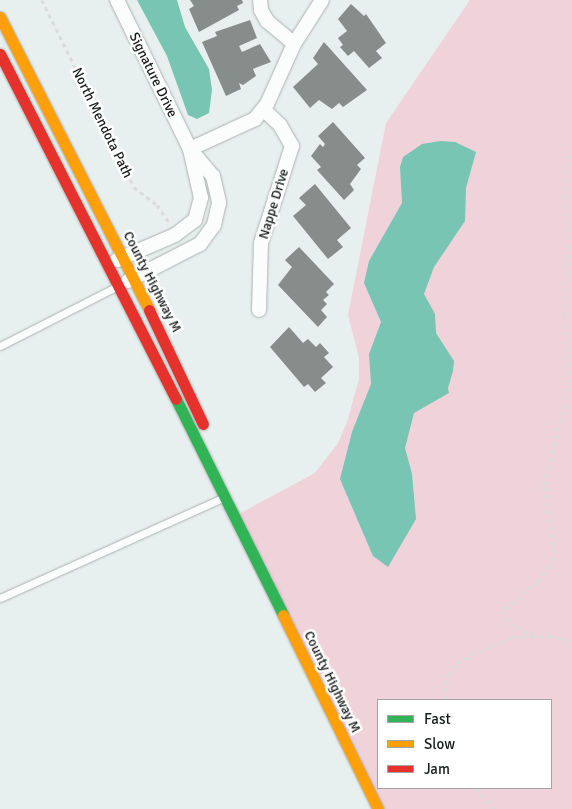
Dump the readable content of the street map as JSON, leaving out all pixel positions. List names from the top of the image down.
{
  "streets": {
    "main road": ["County Highway M"],
    "street": ["Signature Drive", "Nappe Drive"],
    "path": ["North Mendota Path"]
  },
  "crossings": [
    ["Signature Drive", "County Highway M"]
  ],
  "legend": ["Fast", "Slow", "Jam"]
}
